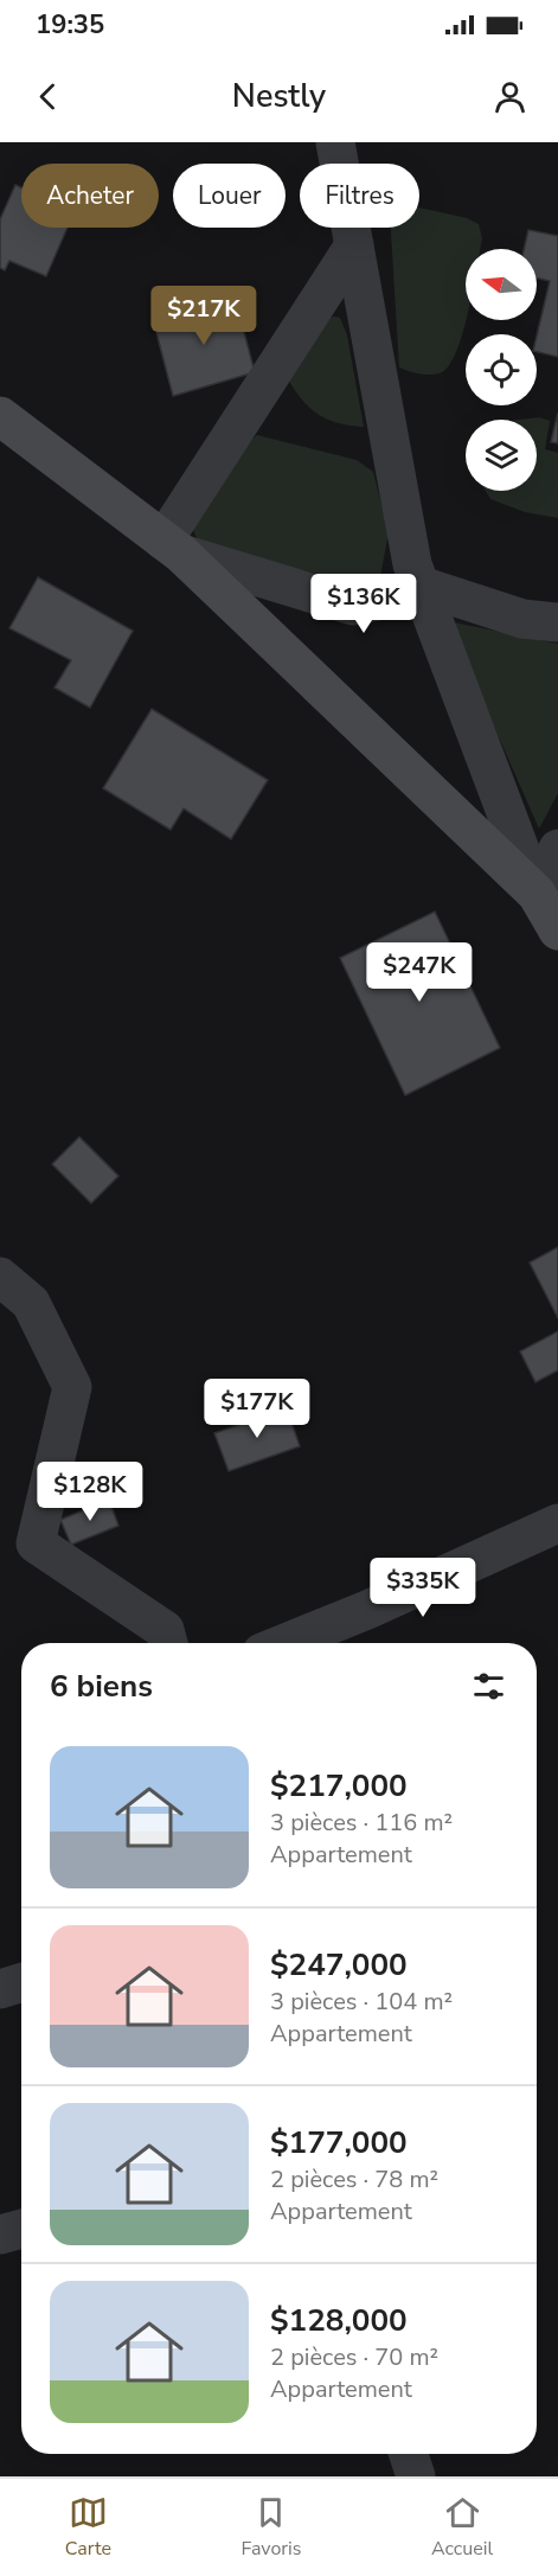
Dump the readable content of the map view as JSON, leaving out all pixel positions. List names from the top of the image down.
{
  "north": "left",
  "page": {
    "status": "19:35",
    "header": "Nestly",
    "chip": ["Acheter", "Louer", "Filtres"],
    "price": [
      "$217K",
      "$136K",
      "$247K",
      "$177K",
      "$128K",
      "$335K"
    ],
    "heading": "6 biens",
    "list": [
      {
        "name": "$217,000",
        "note": "3 pièces · 116 m² · Appartement"
      },
      {
        "name": "$247,000",
        "note": "3 pièces · 104 m² · Appartement"
      },
      {
        "name": "$177,000",
        "note": "2 pièces · 78 m² · Appartement"
      },
      {
        "name": "$128,000",
        "note": "2 pièces · 70 m² · Appartement"
      }
    ],
    "tabs": ["Carte", "Favoris", "Accueil"]
  }
}
